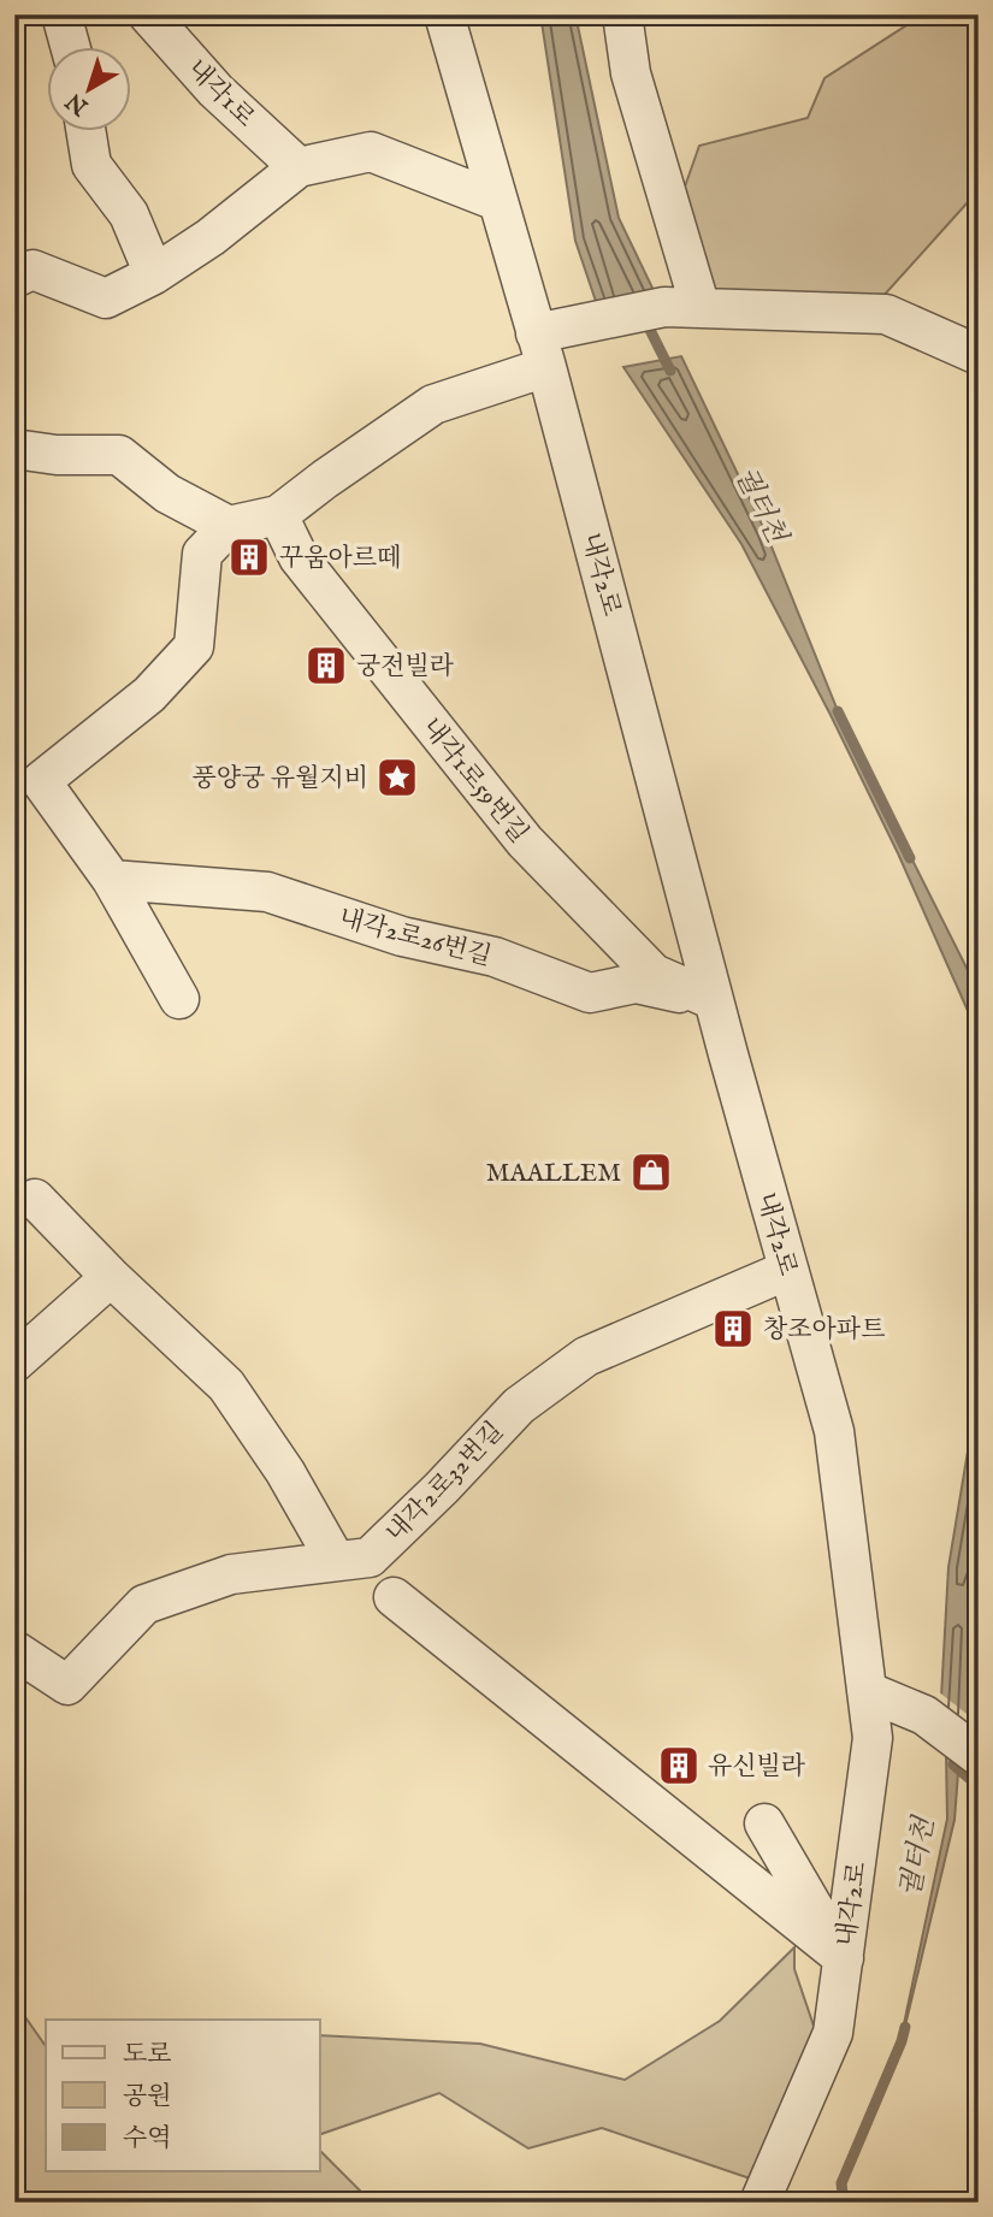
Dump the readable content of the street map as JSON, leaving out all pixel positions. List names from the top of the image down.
{
  "streets": {
    "street": [
      "내각1로",
      "내각2로",
      "내각1로59번길",
      "내각2로26번길",
      "내각2로32번길"
    ]
  },
  "crossings": [
    ["내각2로", "내각1로59번길"],
    ["내각2로", "내각2로26번길"],
    ["내각2로", "내각2로32번길"],
    ["내각1로59번길", "내각2로26번길"]
  ],
  "water": ["궐터천"],
  "places": {
    "building": [
      "꾸움아르떼",
      "궁전빌라",
      "창조아파트",
      "유신빌라"
    ],
    "place": ["풍양궁 유월지비"],
    "shop": ["MAALLEM"]
  },
  "legend": ["도로", "공원", "수역"],
  "north": "bottom left"
}
